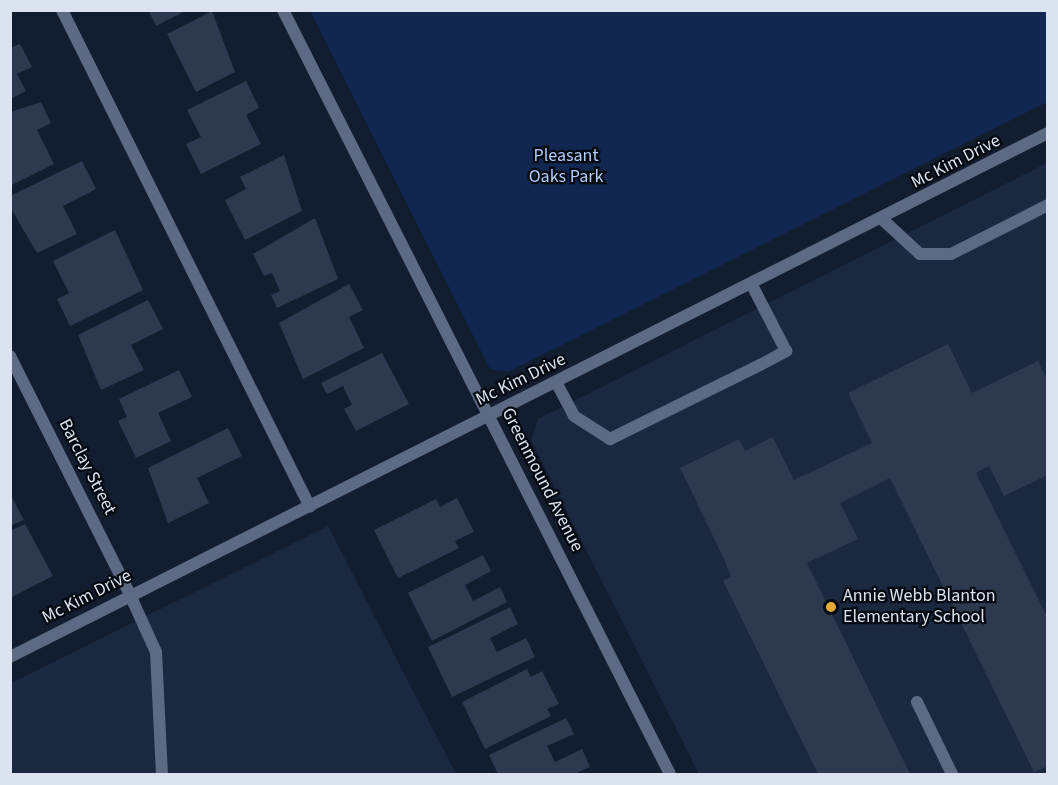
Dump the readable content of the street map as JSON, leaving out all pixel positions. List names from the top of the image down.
{
  "streets": {
    "street": ["Mc Kim Drive", "Barclay Street", "Greenmound Avenue"]
  },
  "crossings": [
    ["Mc Kim Drive", "Barclay Street"],
    ["Mc Kim Drive", "Greenmound Avenue"]
  ],
  "parks": ["Pleasant Oaks Park"],
  "places": ["Annie Webb Blanton Elementary School"]
}
